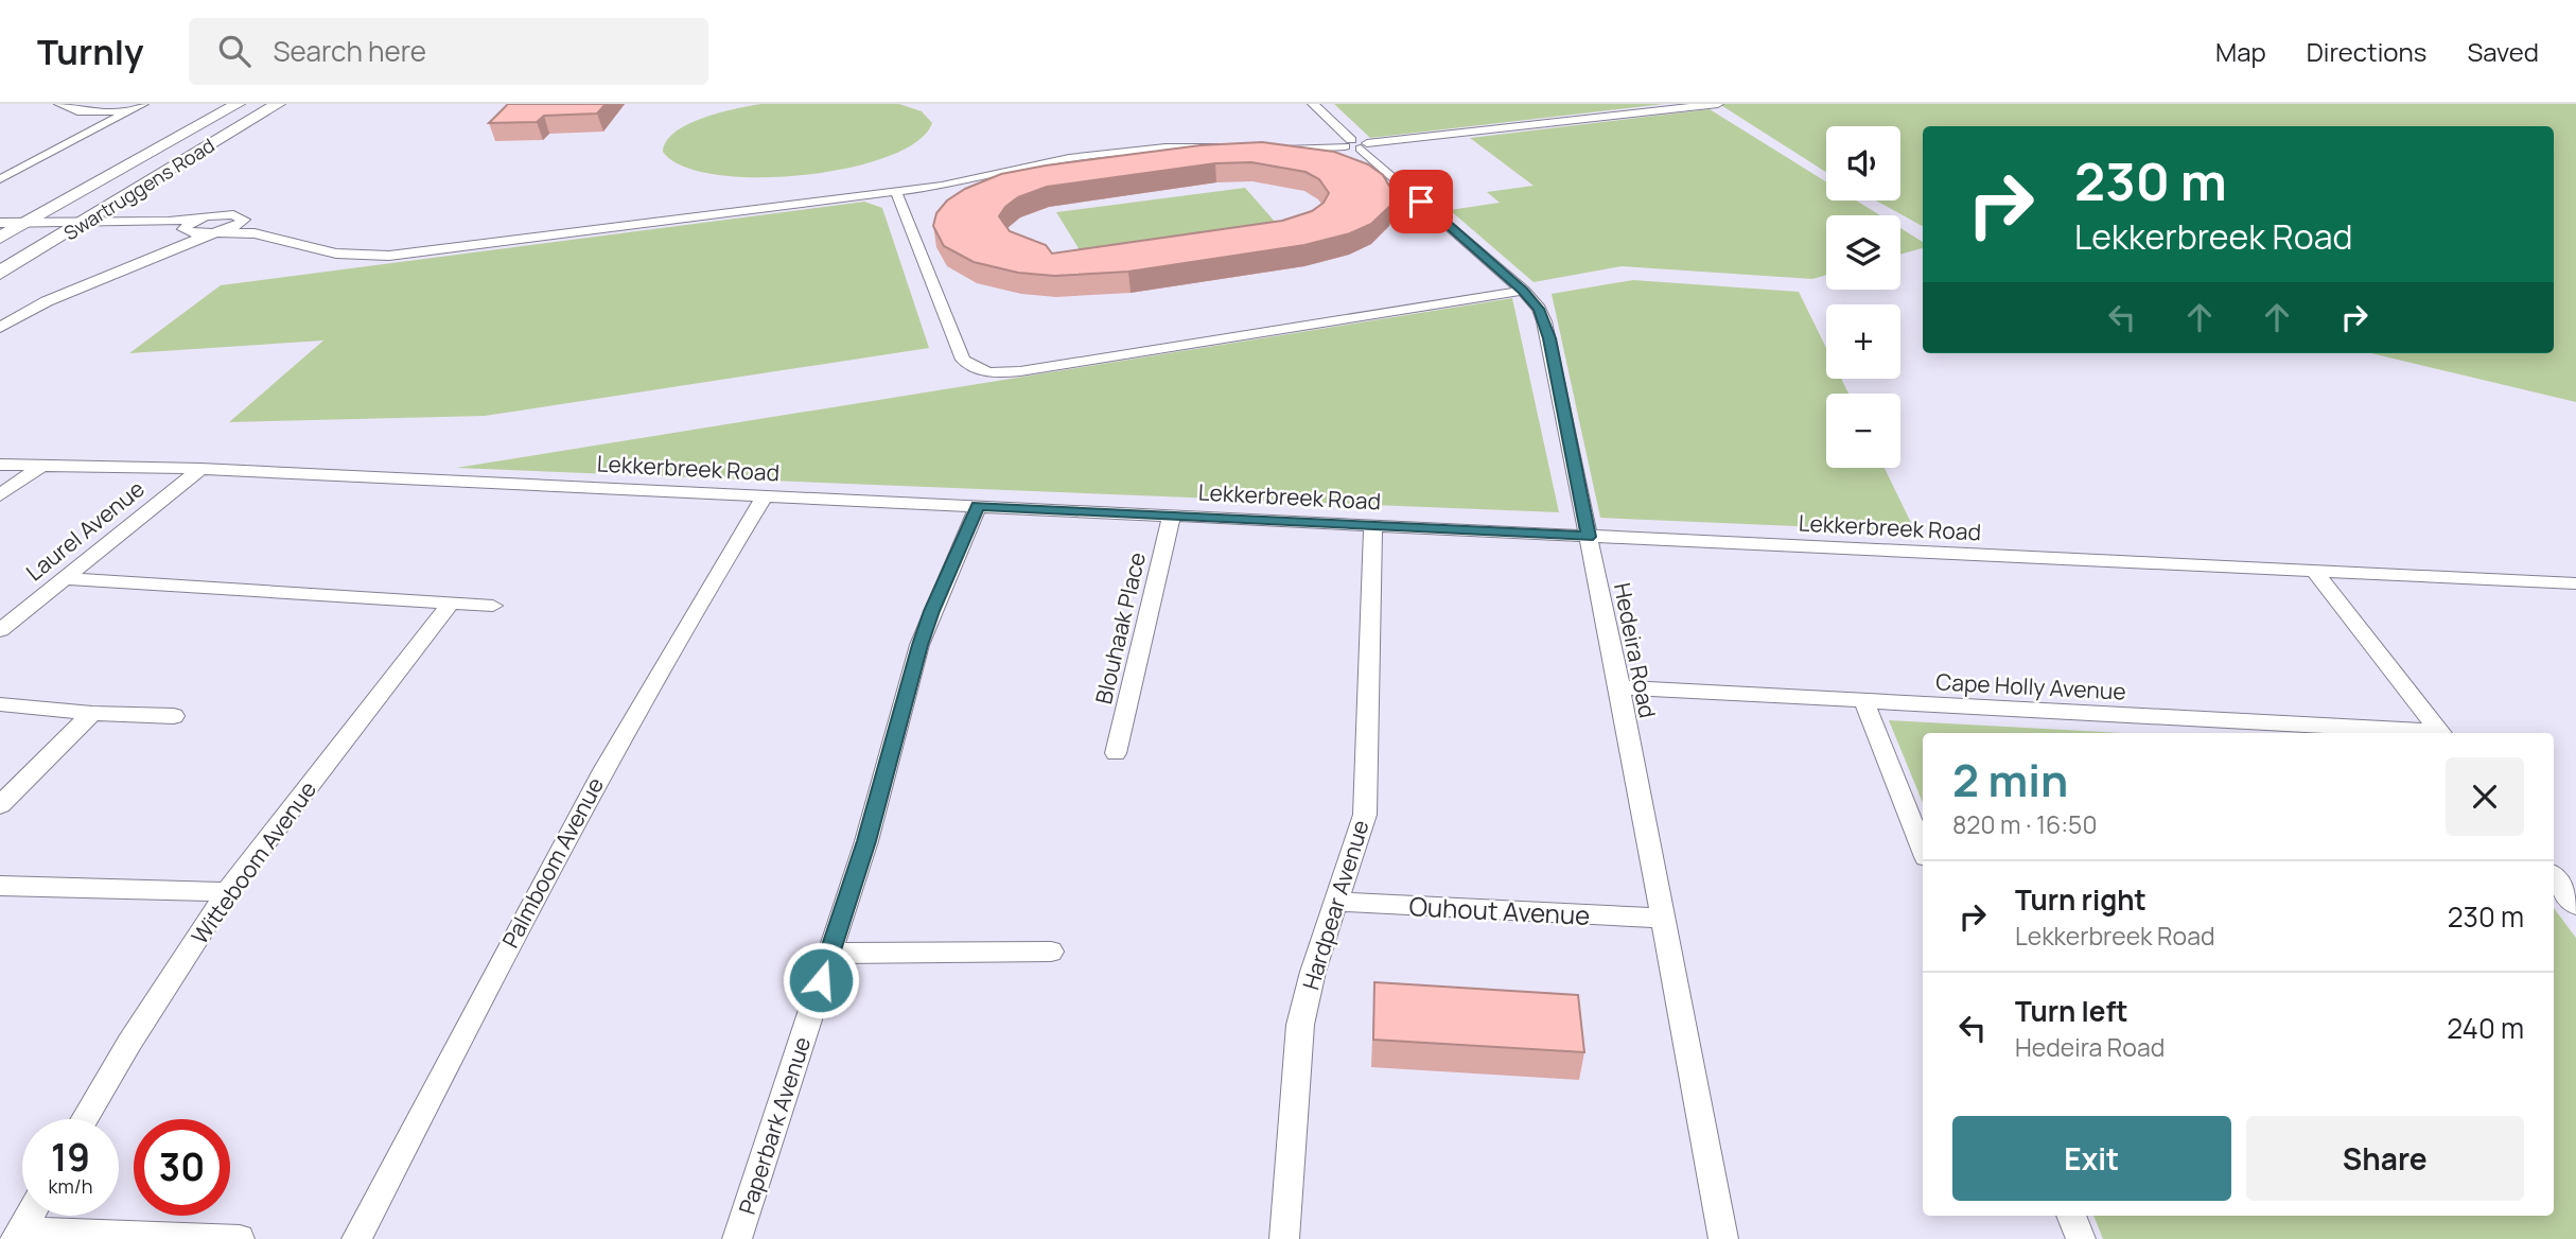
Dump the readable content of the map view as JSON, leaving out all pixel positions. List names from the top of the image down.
{
  "streets": {
    "main road": ["Swartruggens Road"],
    "street": [
      "Lekkerbreek Road",
      "Laurel Avenue",
      "Blouhaak Place",
      "Hedeira Road",
      "Cape Holly Avenue",
      "Witteboom Avenue",
      "Palmboom Avenue",
      "Hardpear Avenue",
      "Ouhout Avenue",
      "Paperbark Avenue"
    ]
  },
  "crossings": [
    ["Lekkerbreek Road", "Laurel Avenue"],
    ["Lekkerbreek Road", "Blouhaak Place"],
    ["Lekkerbreek Road", "Hedeira Road"],
    ["Lekkerbreek Road", "Palmboom Avenue"],
    ["Lekkerbreek Road", "Hardpear Avenue"],
    ["Lekkerbreek Road", "Paperbark Avenue"],
    ["Hedeira Road", "Cape Holly Avenue"],
    ["Hedeira Road", "Ouhout Avenue"],
    ["Hardpear Avenue", "Ouhout Avenue"]
  ],
  "page": {
    "header": "Turnly",
    "search": "Search here",
    "nav": ["Map", "Directions", "Saved"],
    "map_buttons": ["+", "−"],
    "turn": ["230 m", "Lekkerbreek Road"],
    "heading": ["2 min", "820 m · 16:50"],
    "list": [
      {
        "name": "Turn right",
        "note": "Lekkerbreek Road",
        "value": "230 m"
      },
      {
        "name": "Turn left",
        "note": "Hedeira Road",
        "value": "240 m"
      }
    ],
    "buttons": ["Exit", "Share"],
    "speed": "19 km/h",
    "limit": "30"
  }
}
